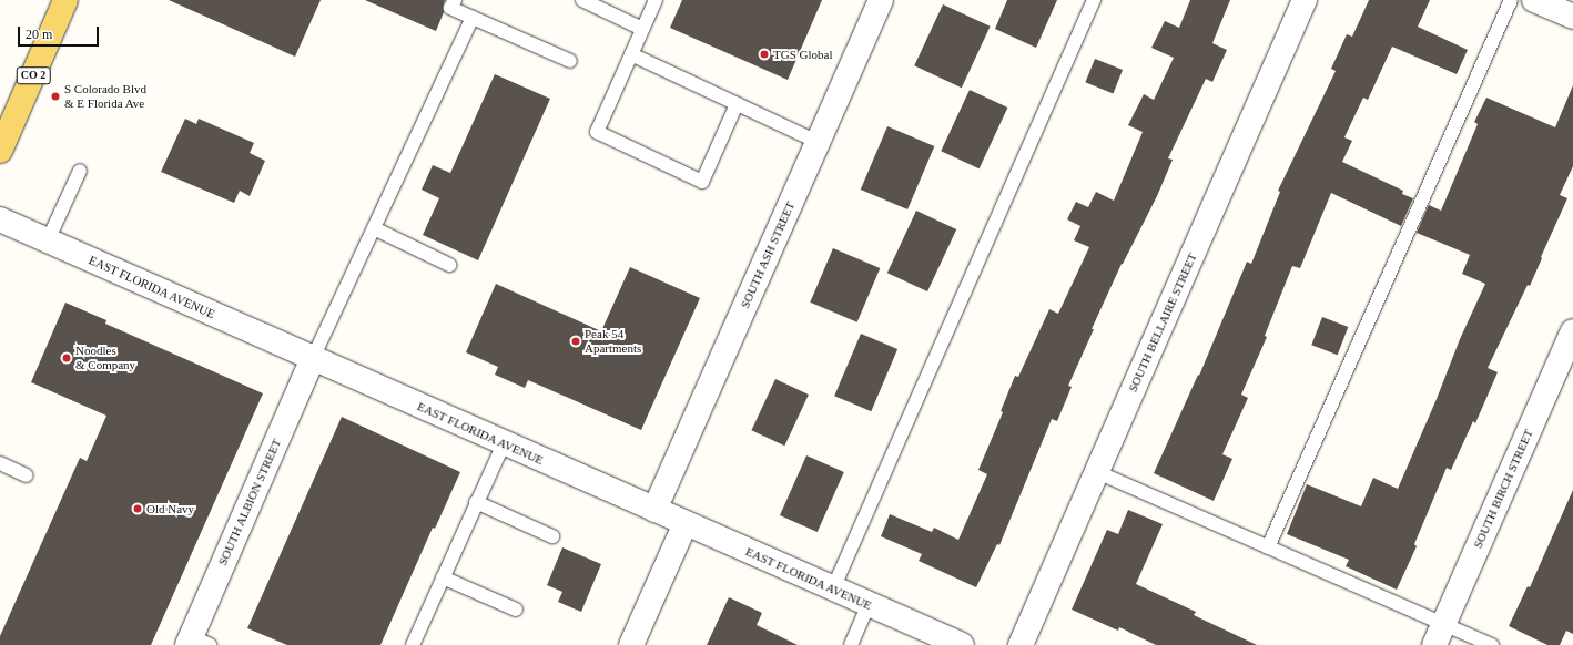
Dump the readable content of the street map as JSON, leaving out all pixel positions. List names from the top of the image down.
{
  "streets": {
    "main road": ["CO 2"],
    "street": [
      "SOUTH ASH STREET",
      "EAST FLORIDA AVENUE",
      "SOUTH BELLAIRE STREET",
      "SOUTH BIRCH STREET",
      "SOUTH ALBION STREET"
    ]
  },
  "crossings": [
    ["SOUTH ASH STREET", "EAST FLORIDA AVENUE"],
    ["EAST FLORIDA AVENUE", "SOUTH ALBION STREET"]
  ],
  "places": [
    "TGS Global",
    "S Colorado Blvd & E Florida Ave",
    "Peak 54 Apartments",
    "Noodles & Company",
    "Old Navy"
  ],
  "scale_bar": "20 m"
}
